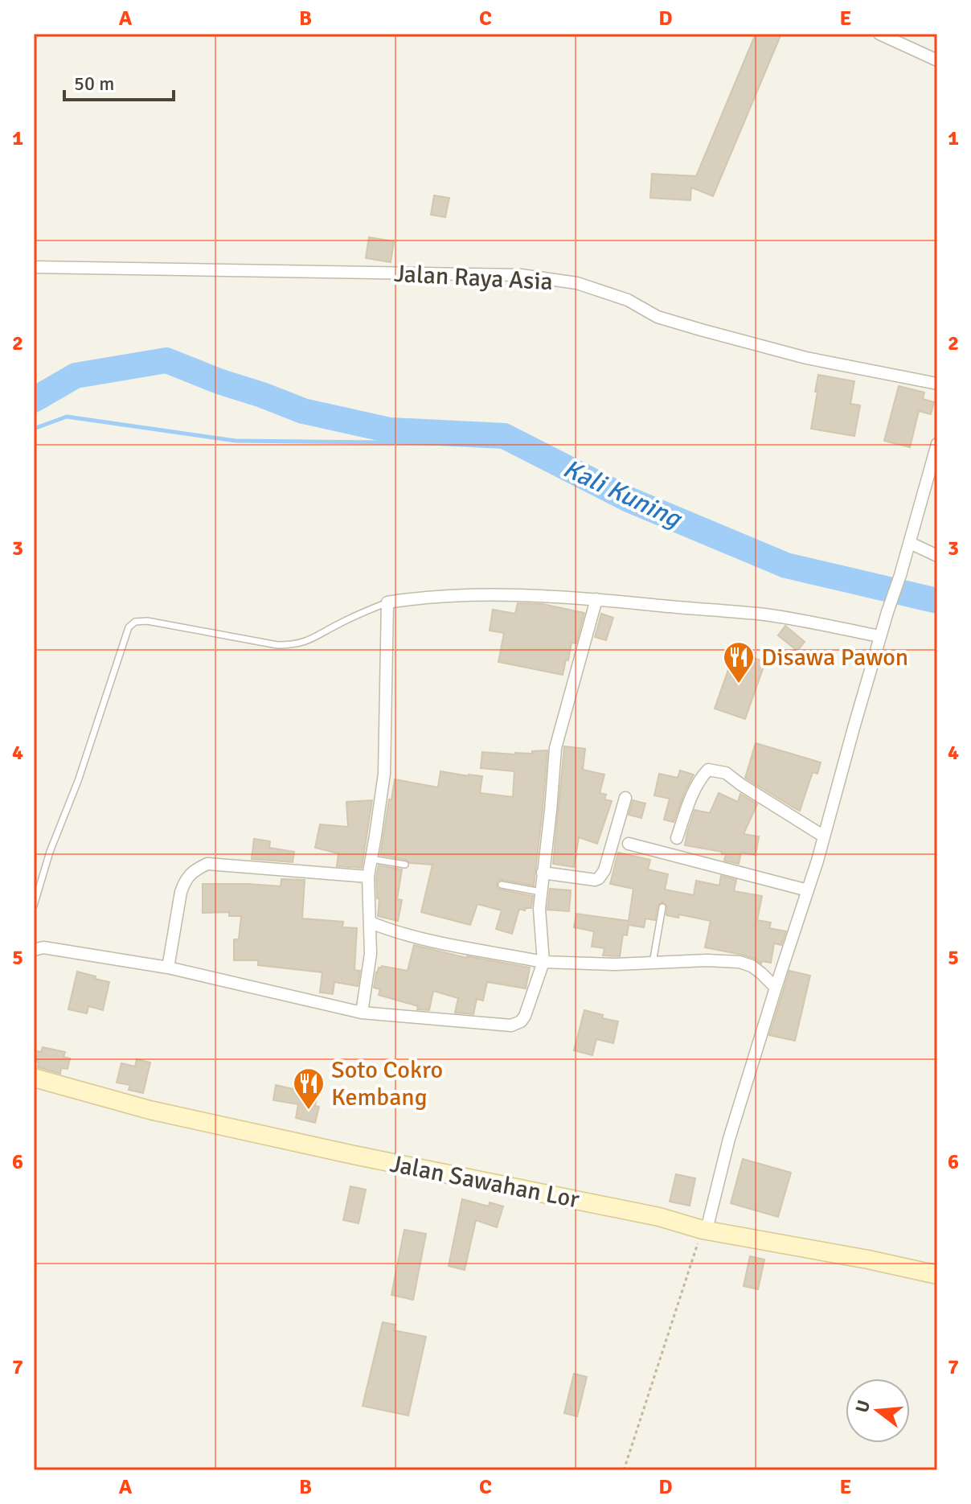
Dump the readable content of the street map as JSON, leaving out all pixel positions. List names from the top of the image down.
{
  "streets": {
    "main road": ["Jalan Sawahan Lor"],
    "street": ["Jalan Raya Asia"]
  },
  "water": ["Kali Kuning"],
  "places": {
    "restaurant": ["Disawa Pawon", "Soto Cokro Kembang"]
  },
  "scale_bar": "50 m",
  "north": "left",
  "grid": {
    "columns": [
      "A",
      "B",
      "C",
      "D",
      "E"
    ],
    "rows": [
      "1",
      "2",
      "3",
      "4",
      "5",
      "6",
      "7"
    ]
  }
}
